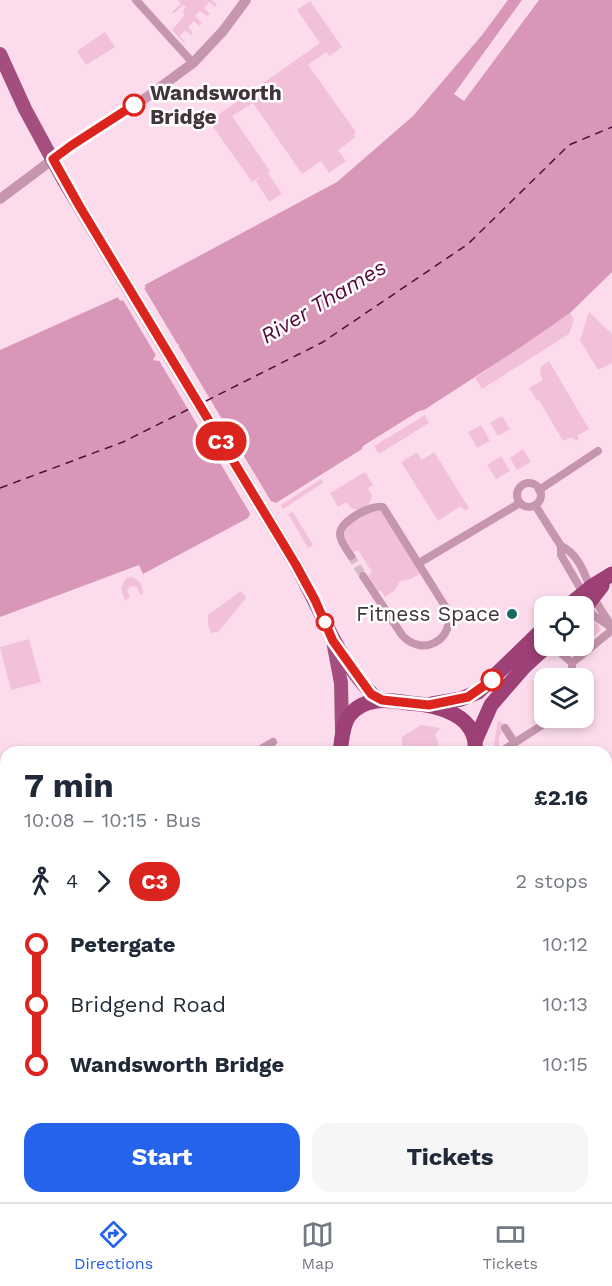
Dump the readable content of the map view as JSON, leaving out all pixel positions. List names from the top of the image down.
{
  "water": ["River Thames"],
  "places": ["Wandsworth Bridge", "Fitness Space"],
  "lines": ["bus line C3"],
  "page": {
    "on_map": "C3",
    "heading": ["7 min", "10:08 – 10:15 · Bus", "£2.16"],
    "legs": ["4", "C3", "2 stops"],
    "list": [
      {
        "name": "Petergate",
        "value": "10:12"
      },
      {
        "name": "Bridgend Road",
        "value": "10:13"
      },
      {
        "name": "Wandsworth Bridge",
        "value": "10:15"
      }
    ],
    "buttons": ["Start", "Tickets"],
    "tabs": ["Directions", "Map", "Tickets"]
  }
}
